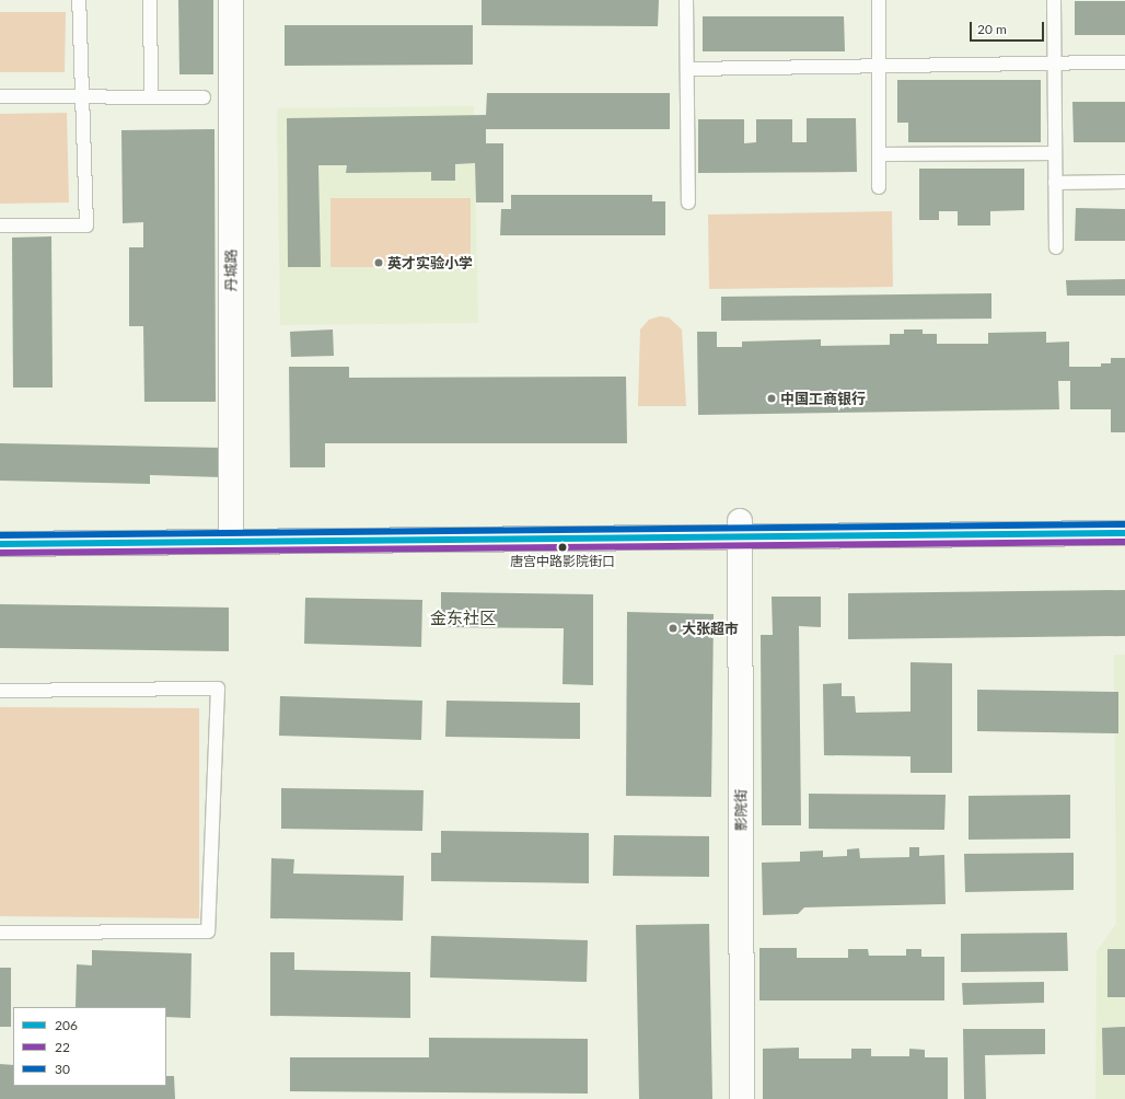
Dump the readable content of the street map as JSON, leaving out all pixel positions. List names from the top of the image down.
{
  "streets": {
    "main road": ["丹城路", "影院街"]
  },
  "districts": ["金东社区"],
  "places": [
    "英才实验小学",
    "中国工商银行",
    "唐宫中路影院街口",
    "大张超市"
  ],
  "lines": ["transit line 30", "transit line 206", "transit line 22"],
  "legend": ["206", "22", "30"],
  "scale_bar": "20 m"
}
